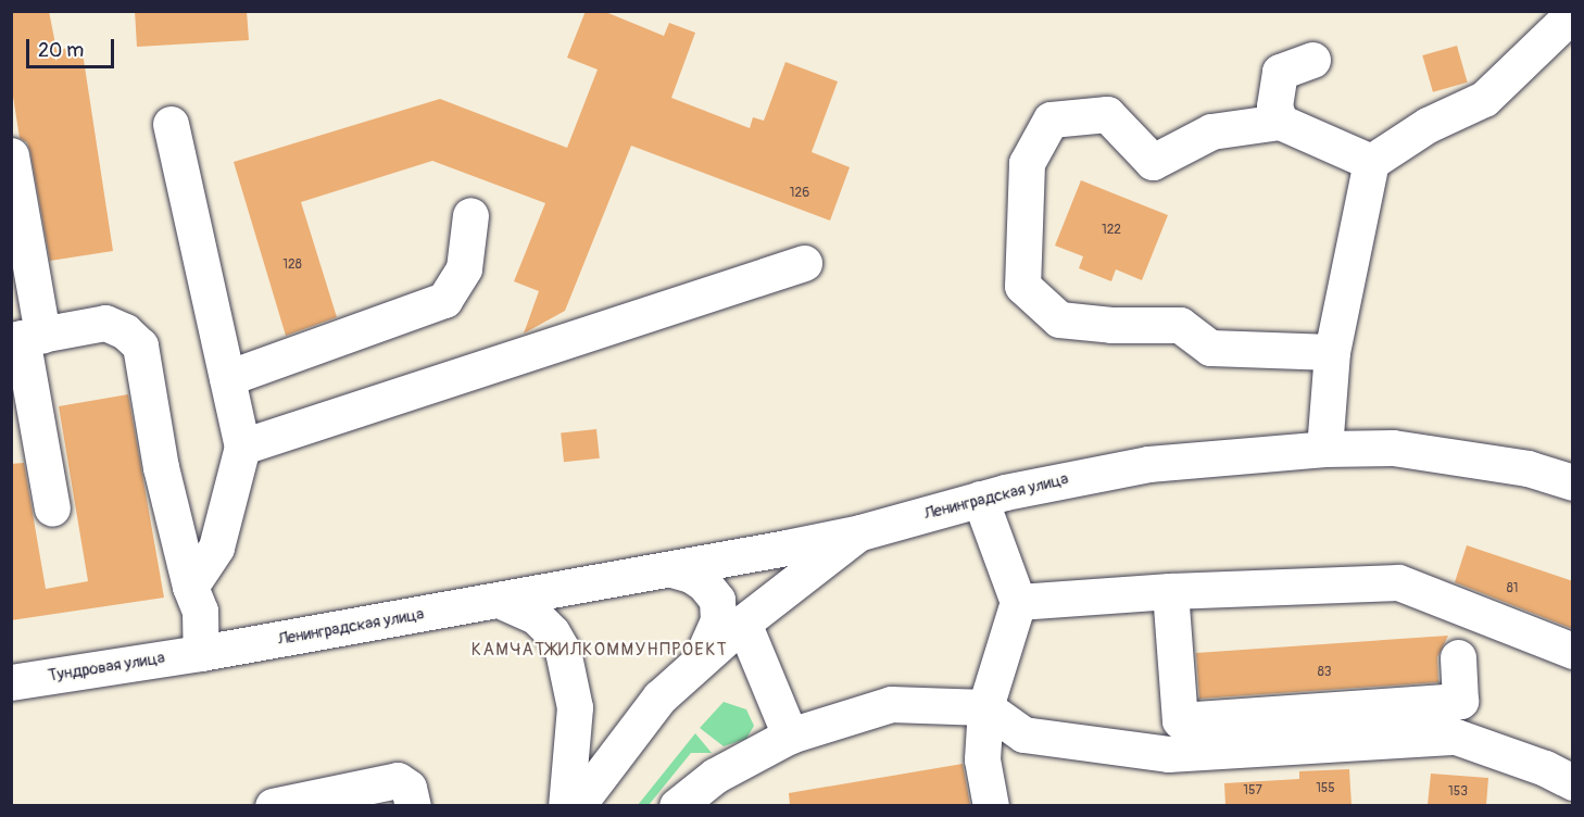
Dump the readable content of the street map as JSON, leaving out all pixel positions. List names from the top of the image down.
{
  "streets": {
    "main road": ["Ленинградская улица", "Тундровая улица"]
  },
  "crossings": [
    ["Ленинградская улица", "Тундровая улица"]
  ],
  "districts": ["КАМЧАТЖИЛКОММУНПРОЕКТ"],
  "house_numbers": [
    "126",
    "122",
    "128",
    "81",
    "83",
    "155",
    "157",
    "153"
  ],
  "scale_bar": "20 m"
}
